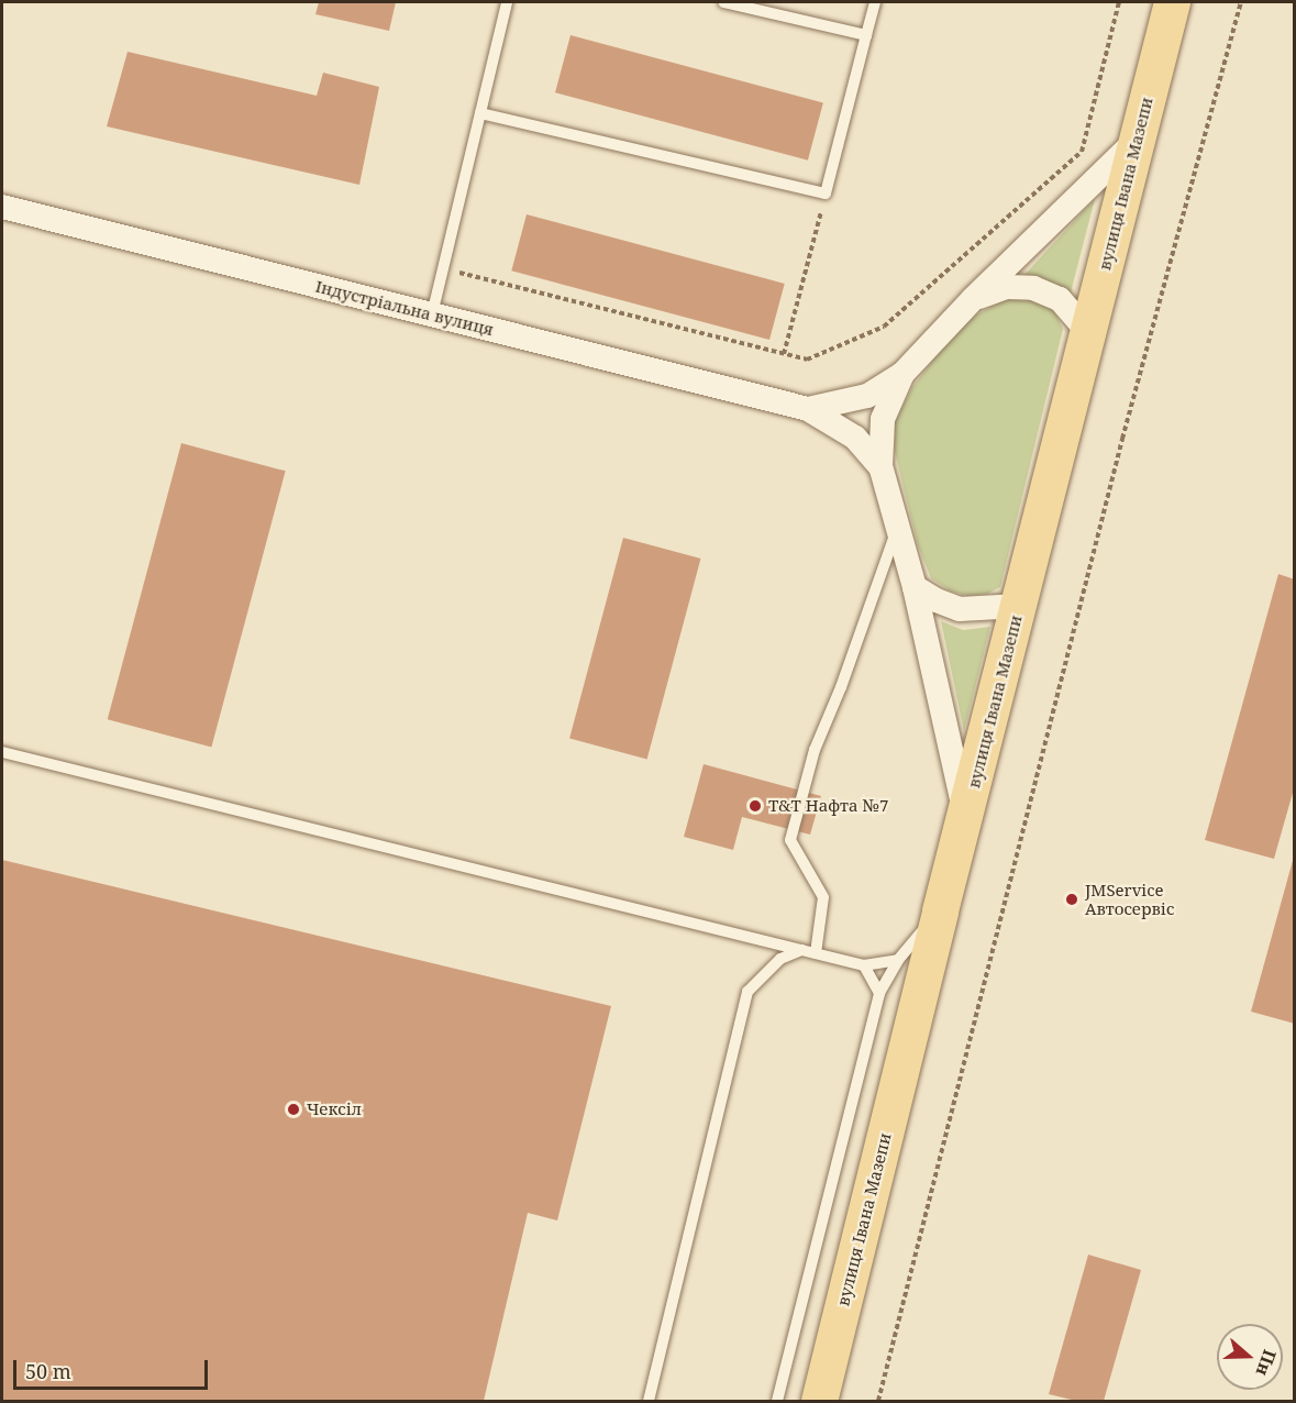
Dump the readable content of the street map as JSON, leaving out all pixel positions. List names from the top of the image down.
{
  "streets": {
    "main road": ["вулиця Івана Мазепи"],
    "street": ["Індустріальна вулиця"]
  },
  "places": ["Т&Т Нафта №7", "JMService Автосервіс", "Чексіл"],
  "scale_bar": "50 m",
  "north": "right"
}
